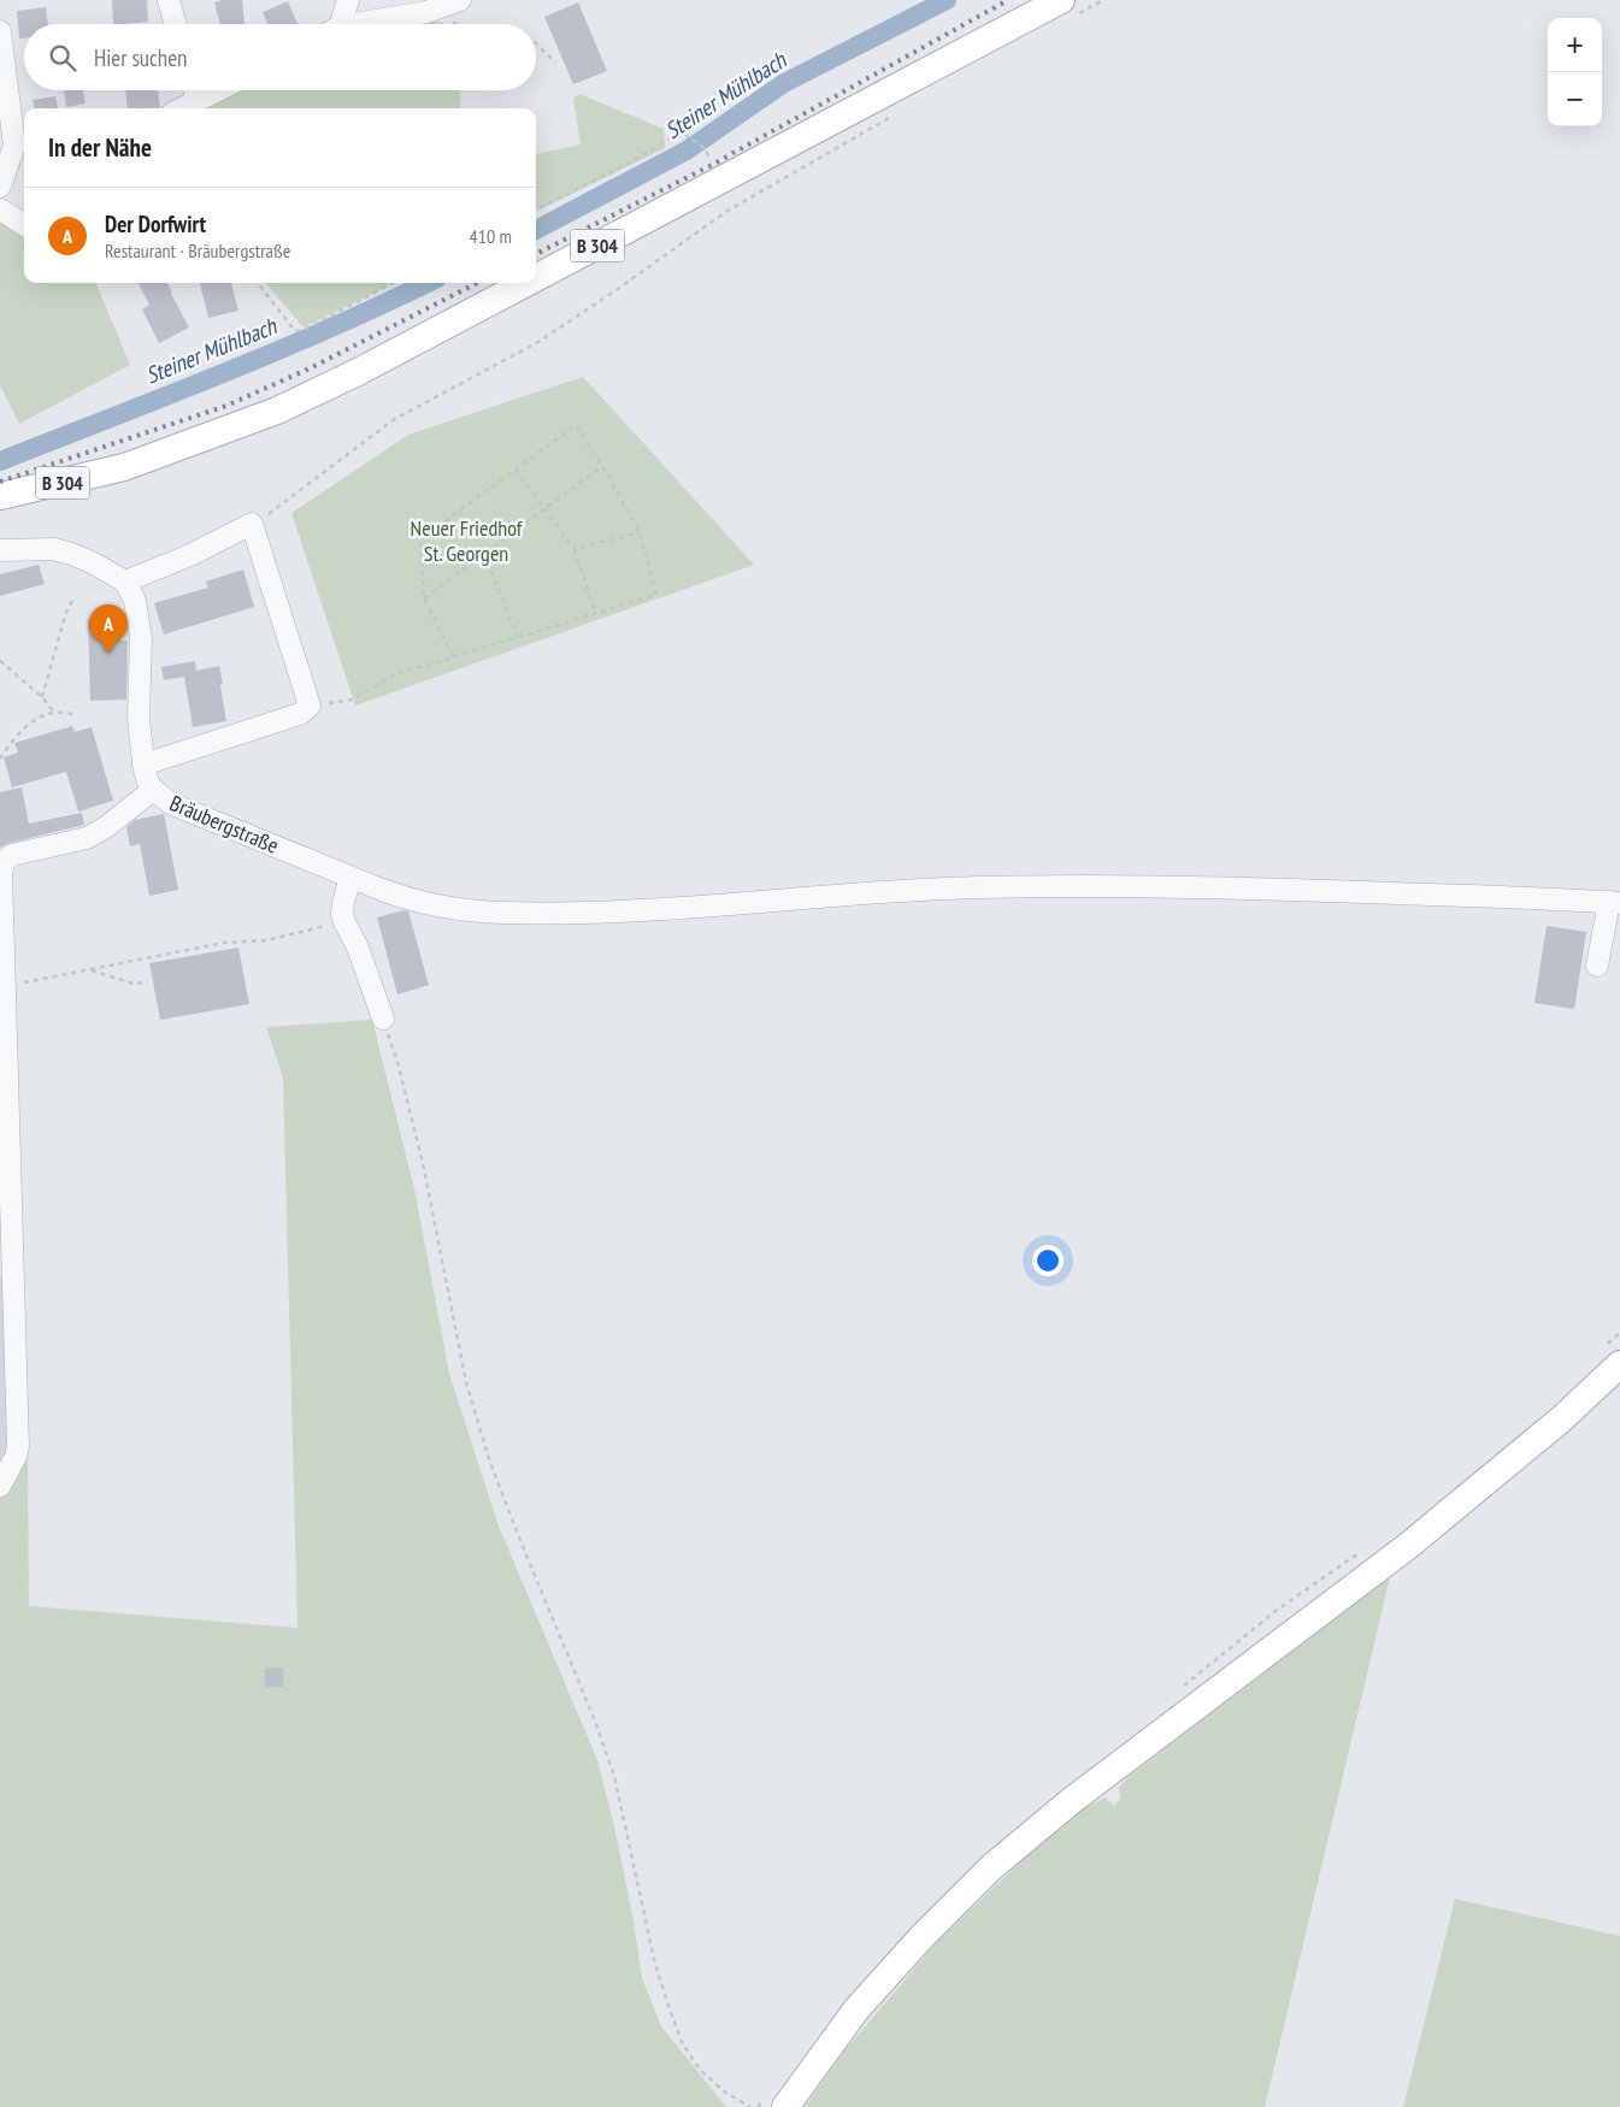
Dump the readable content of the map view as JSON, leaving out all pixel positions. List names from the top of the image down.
{
  "streets": {
    "main road": ["B 304"],
    "street": ["Bräubergstraße"]
  },
  "water": ["Steiner Mühlbach"],
  "parks": ["Neuer Friedhof St. Georgen"],
  "page": {
    "map_buttons": ["+", "−"],
    "search": "Hier suchen",
    "heading": "In der Nähe",
    "list": [
      {
        "mark": "A",
        "name": "Der Dorfwirt",
        "note": "Restaurant · Bräubergstraße",
        "value": "410 m"
      }
    ],
    "pins": "A"
  }
}
